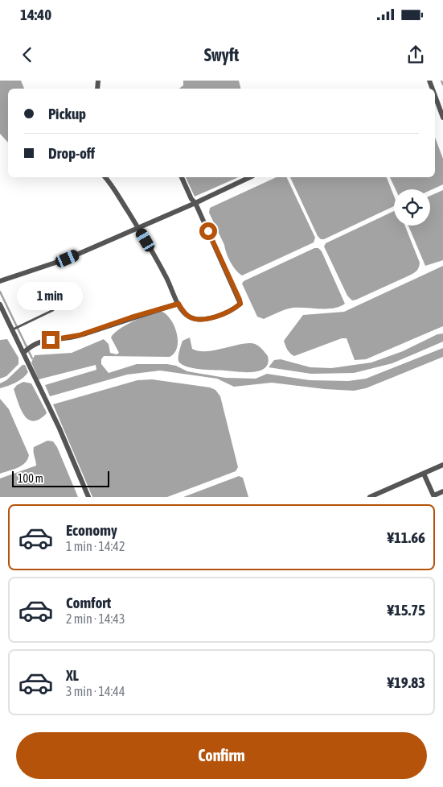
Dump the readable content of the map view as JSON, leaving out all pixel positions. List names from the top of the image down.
{
  "scale_bar": "100 m",
  "page": {
    "status": "14:40",
    "header": "Swyft",
    "banner": ["Pickup", "Drop-off"],
    "bubble": "1 min",
    "scale": "100 m",
    "list": [
      {
        "name": "Economy",
        "note": "1 min · 14:42",
        "value": "¥11.66"
      },
      {
        "name": "Comfort",
        "note": "2 min · 14:43",
        "value": "¥15.75"
      },
      {
        "name": "XL",
        "note": "3 min · 14:44",
        "value": "¥19.83"
      }
    ],
    "buttons": "Confirm"
  }
}
